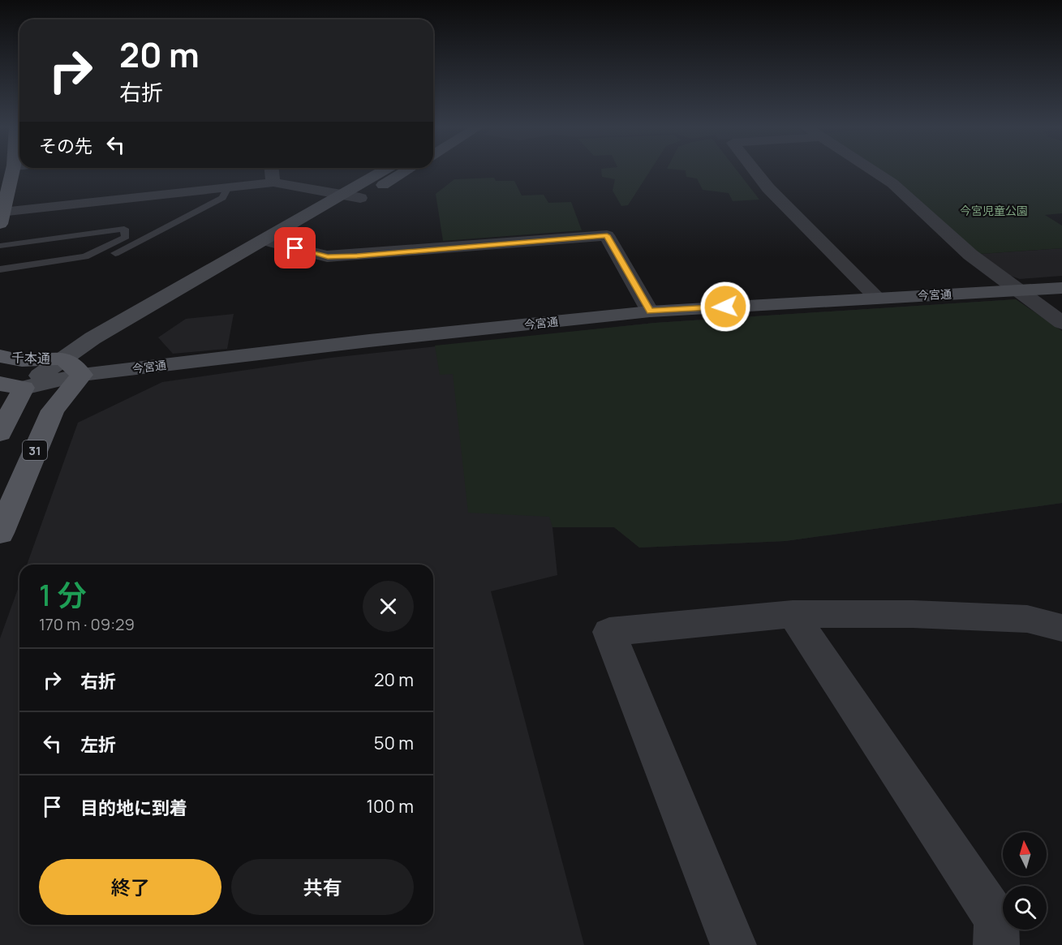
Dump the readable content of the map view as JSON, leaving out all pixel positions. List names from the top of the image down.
{
  "streets": {
    "main road": ["千本通", "31"],
    "street": ["今宮通"]
  },
  "crossings": [
    ["今宮通", "千本通"],
    ["今宮通", "31"],
    ["千本通", "31"]
  ],
  "parks": ["今宮児童公園"],
  "north": "top",
  "page": {
    "turn": ["20 m", "右折"],
    "then": "その先",
    "heading": ["1 分", "170 m · 09:29"],
    "list": [
      {
        "name": "右折",
        "value": "20 m"
      },
      {
        "name": "左折",
        "value": "50 m"
      },
      {
        "name": "目的地に到着",
        "value": "100 m"
      }
    ],
    "buttons": ["終了", "共有"]
  }
}
